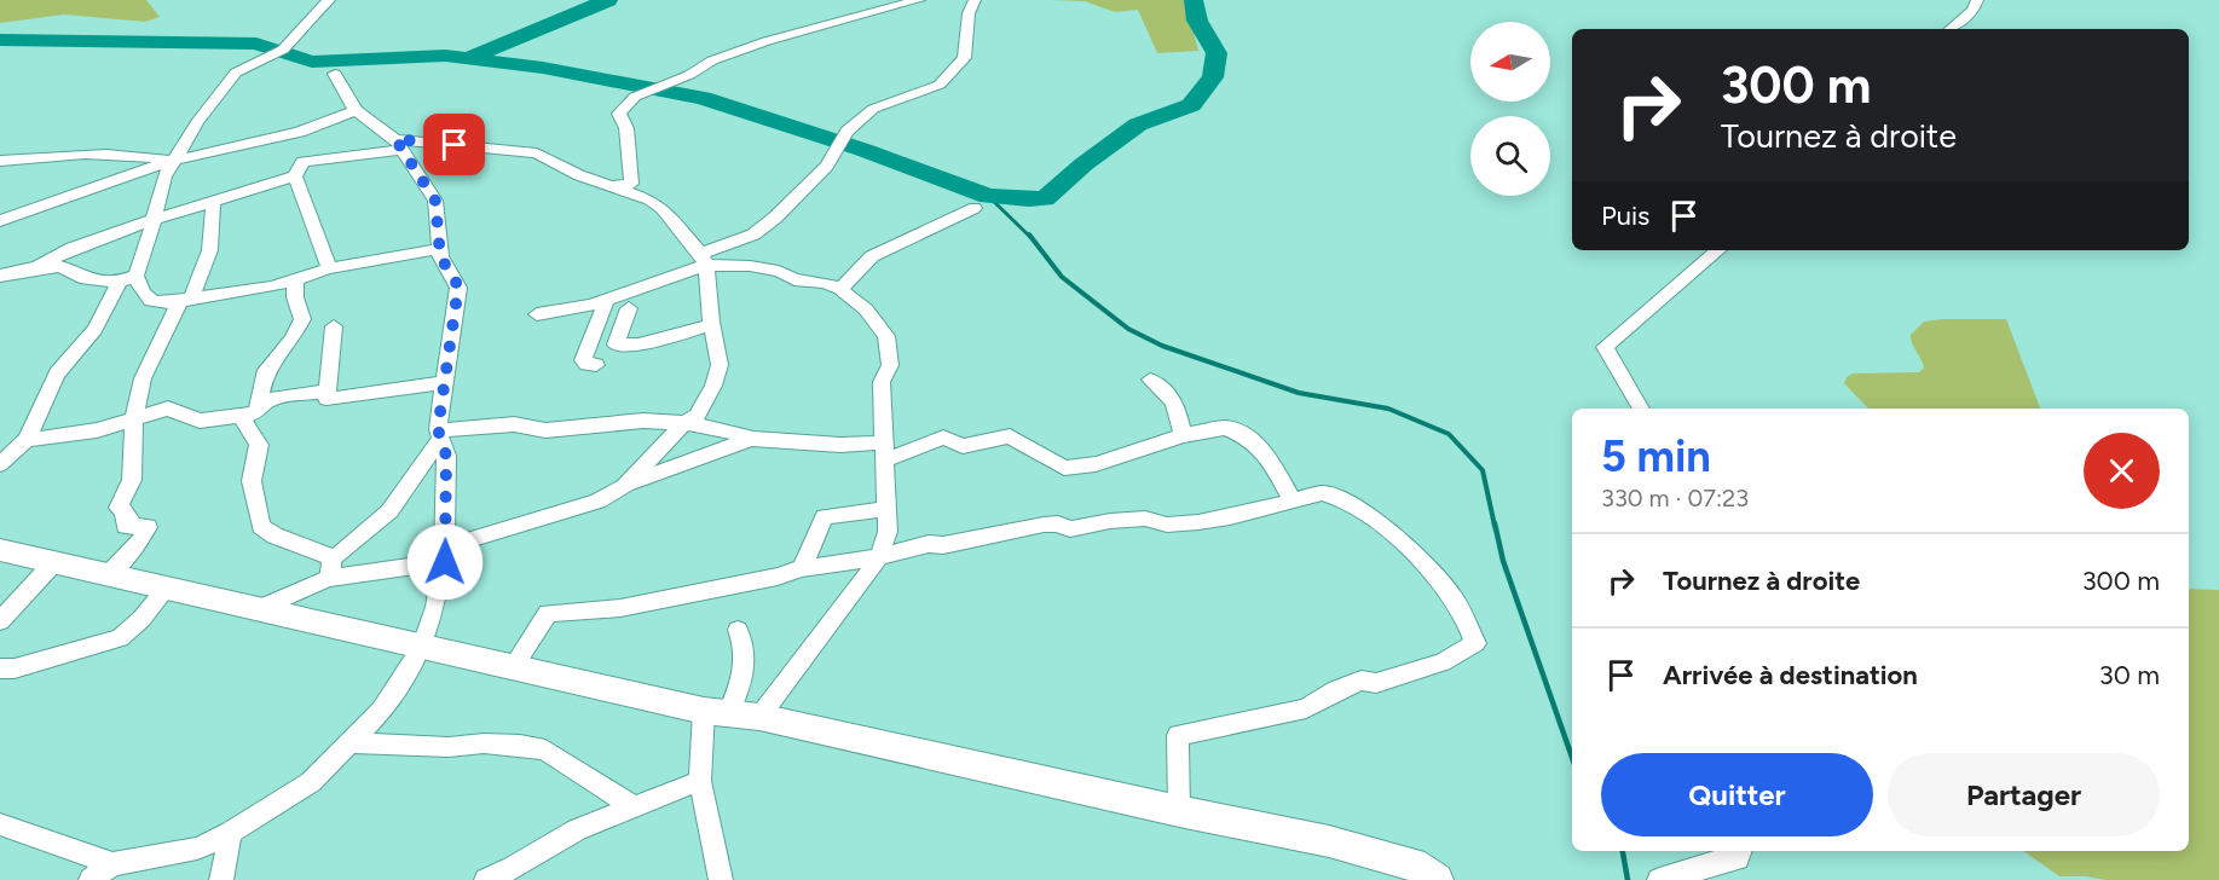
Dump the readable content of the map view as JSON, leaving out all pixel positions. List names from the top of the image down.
{
  "north": "left",
  "page": {
    "turn": ["300 m", "Tournez à droite"],
    "then": "Puis",
    "heading": ["5 min", "330 m · 07:23"],
    "list": [
      {
        "name": "Tournez à droite",
        "value": "300 m"
      },
      {
        "name": "Arrivée à destination",
        "value": "30 m"
      }
    ],
    "buttons": ["Quitter", "Partager"]
  }
}
